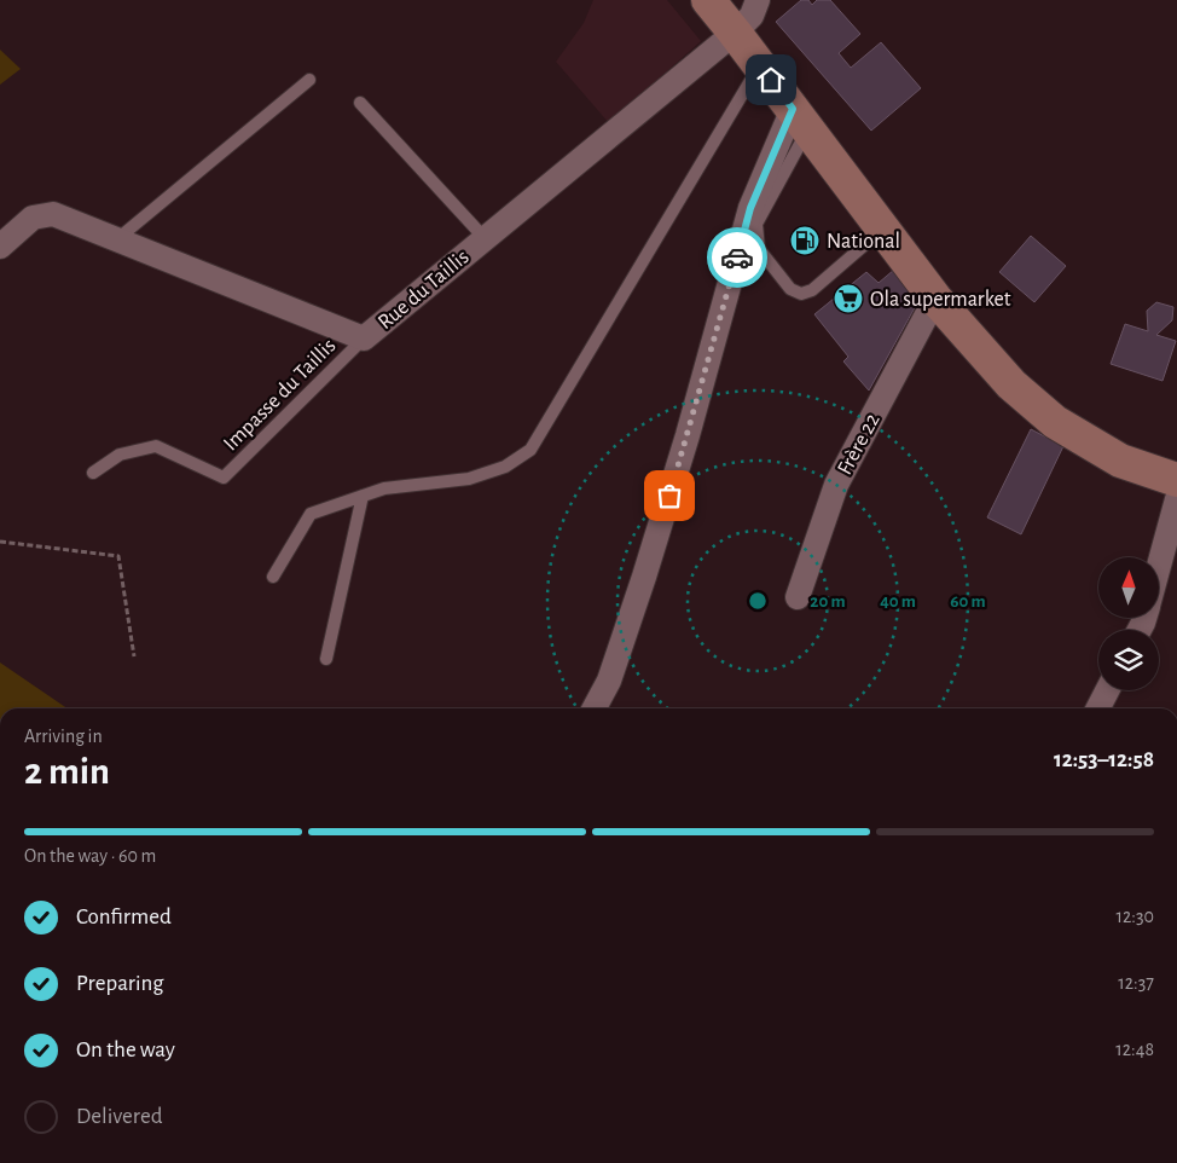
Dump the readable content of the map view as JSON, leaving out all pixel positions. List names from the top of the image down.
{
  "streets": {
    "street": ["Rue du Taillis", "Frère 22"],
    "lane": ["Impasse du Taillis"]
  },
  "crossings": [
    ["Rue du Taillis", "Impasse du Taillis"]
  ],
  "places": {
    "fuel station": ["National"],
    "supermarket": ["Ola supermarket"]
  },
  "north": "top",
  "page": {
    "heading": ["2 min", "Arriving in", "12:53–12:58"],
    "bar": "On the way · 60 m",
    "list": [
      ["Confirmed", "12:30"],
      ["Preparing", "12:37"],
      ["On the way", "12:48"],
      "Delivered"
    ]
  },
  "rings": ["20 m", "40 m", "60 m"]
}
